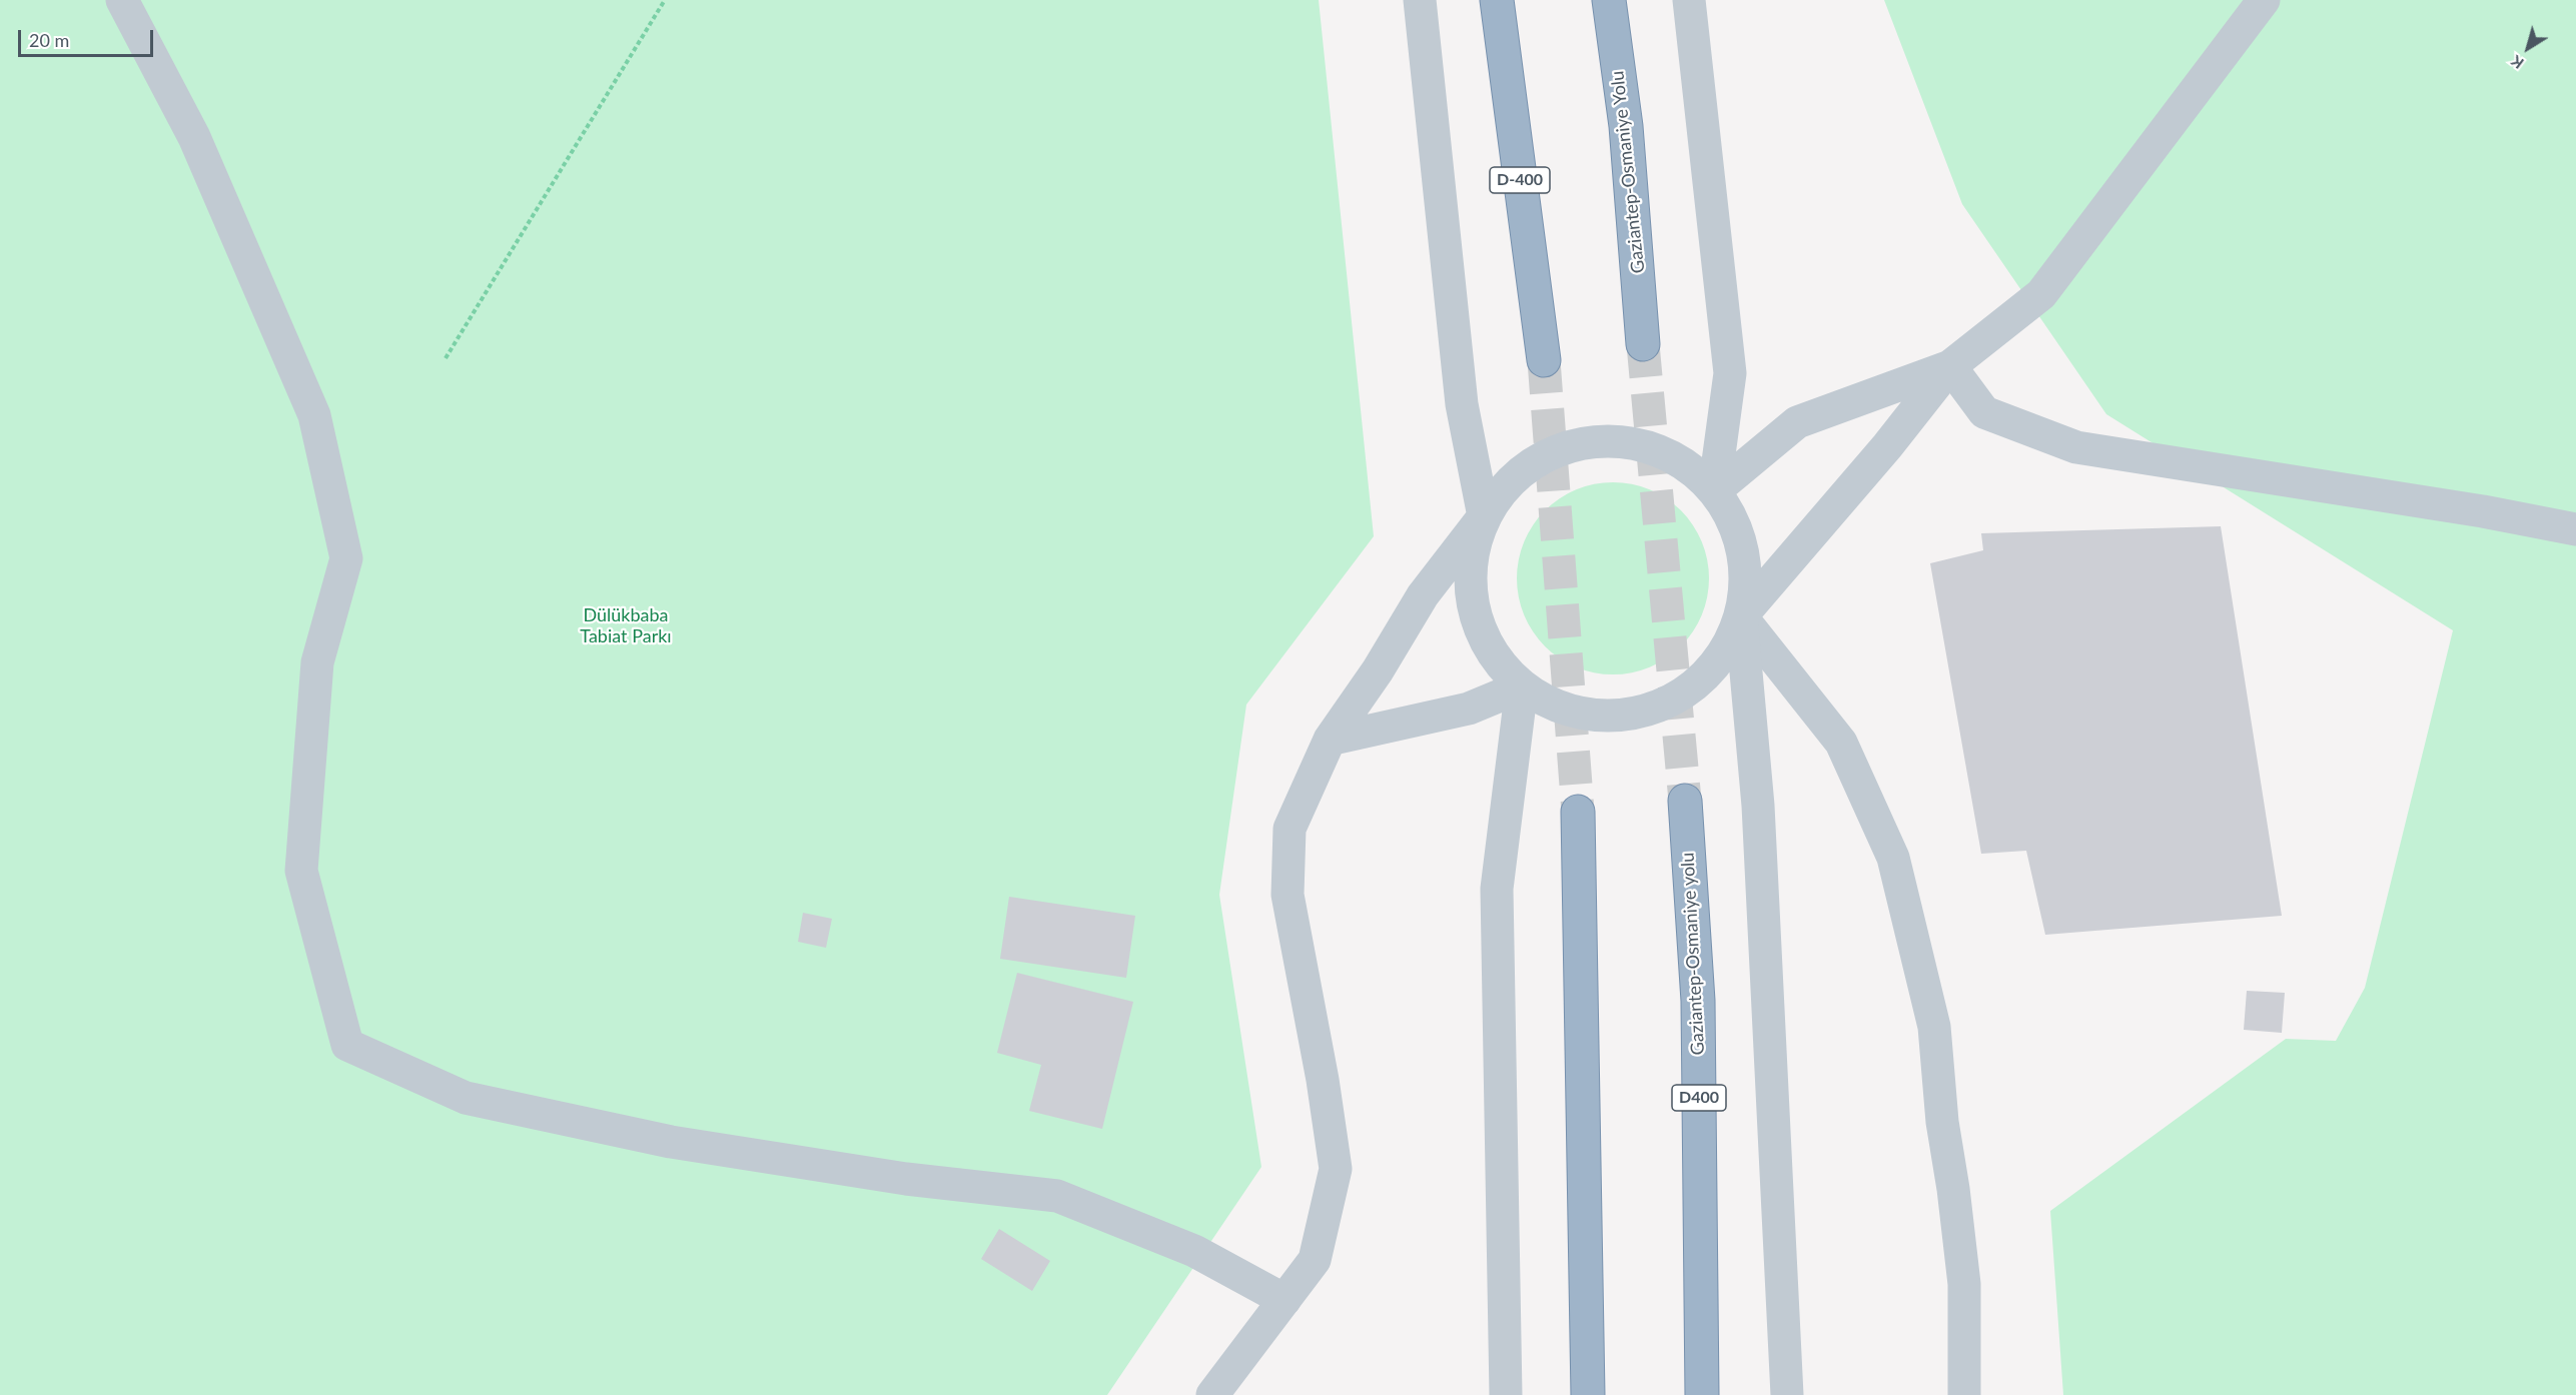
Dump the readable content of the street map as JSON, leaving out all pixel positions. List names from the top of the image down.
{
  "streets": {
    "highway": [
      "Gaziantep-Osmaniye Yolu",
      "D-400",
      "Gaziantep-Osmaniye yolu",
      "D400"
    ]
  },
  "parks": ["Dülükbaba Tabiat Parkı"],
  "scale_bar": "20 m",
  "north": "bottom left"
}
